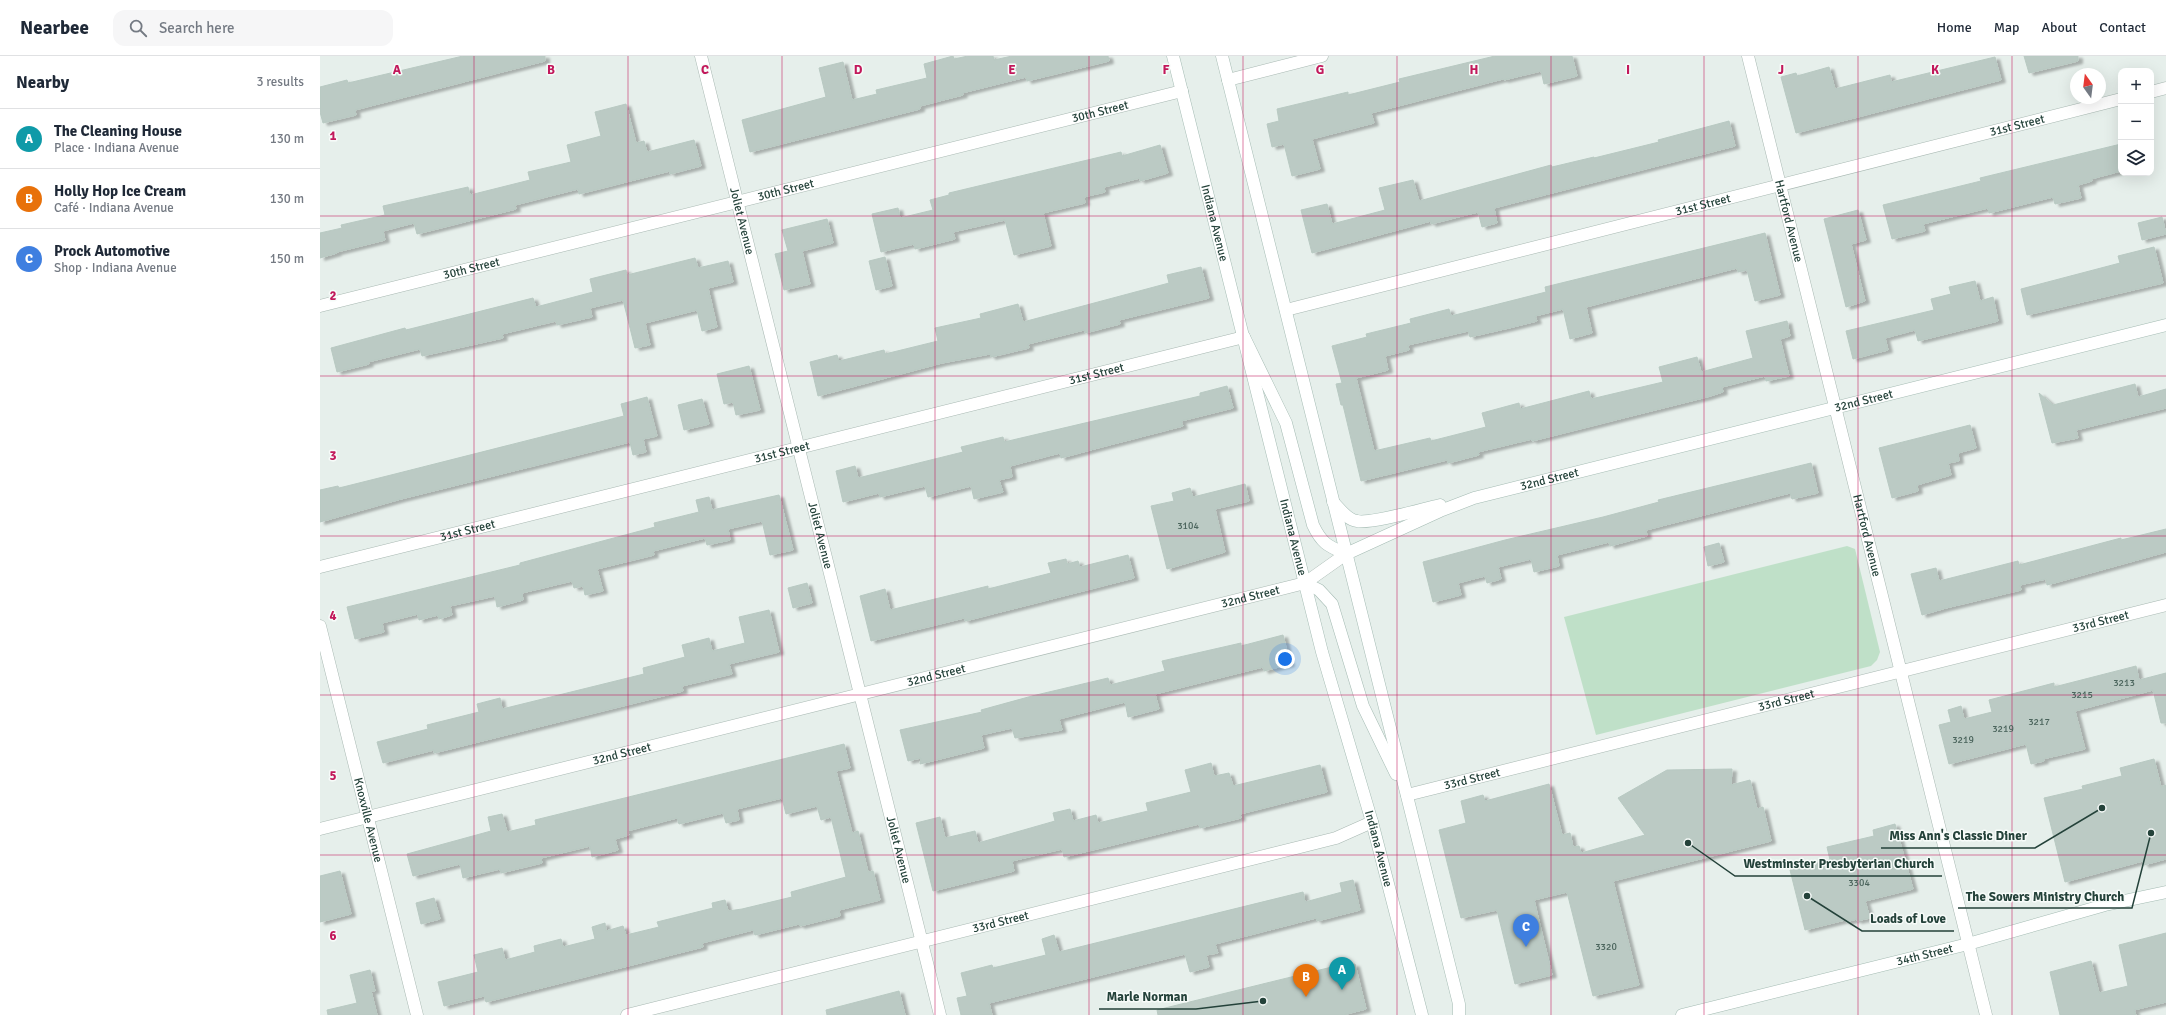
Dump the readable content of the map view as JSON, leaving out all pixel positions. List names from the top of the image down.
{
  "streets": {
    "street": [
      "30th Street",
      "31st Street",
      "Joliet Avenue",
      "Hartford Avenue",
      "Indiana Avenue",
      "32nd Street",
      "33rd Street",
      "Knoxville Avenue",
      "34th Street"
    ]
  },
  "crossings": [
    ["30th Street", "Joliet Avenue"],
    ["30th Street", "Indiana Avenue"],
    ["31st Street", "Joliet Avenue"],
    ["31st Street", "Hartford Avenue"],
    ["31st Street", "Indiana Avenue"],
    ["Joliet Avenue", "32nd Street"],
    ["Joliet Avenue", "33rd Street"],
    ["Hartford Avenue", "32nd Street"],
    ["Hartford Avenue", "33rd Street"],
    ["Hartford Avenue", "34th Street"],
    ["Indiana Avenue", "32nd Street"],
    ["Indiana Avenue", "33rd Street"],
    ["32nd Street", "Knoxville Avenue"]
  ],
  "places": [
    "Miss Ann's Classic Diner",
    "The Sowers Ministry Church",
    "Westminster Presbyterian Church",
    "Loads of Love",
    "Marle Norman"
  ],
  "house_numbers": [
    "3104",
    "3213",
    "3215",
    "3217",
    "3219",
    "3219",
    "3304",
    "3320"
  ],
  "north": "top",
  "page": {
    "header": "Nearbee",
    "search": "Search here",
    "nav": [
      "Home",
      "Map",
      "About",
      "Contact"
    ],
    "heading": ["Nearby", "3 results"],
    "map_buttons": ["+", "−"],
    "list": [
      {
        "mark": "A",
        "name": "The Cleaning House",
        "note": "Place · Indiana Avenue",
        "value": "130 m"
      },
      {
        "mark": "B",
        "name": "Holly Hop Ice Cream",
        "note": "Café · Indiana Avenue",
        "value": "130 m"
      },
      {
        "mark": "C",
        "name": "Prock Automotive",
        "note": "Shop · Indiana Avenue",
        "value": "150 m"
      }
    ],
    "pins": ["C", "A", "B"]
  },
  "grid": {
    "columns": [
      "A",
      "B",
      "C",
      "D",
      "E",
      "F",
      "G",
      "H",
      "I",
      "J",
      "K"
    ],
    "rows": [
      "1",
      "2",
      "3",
      "4",
      "5",
      "6"
    ]
  }
}
